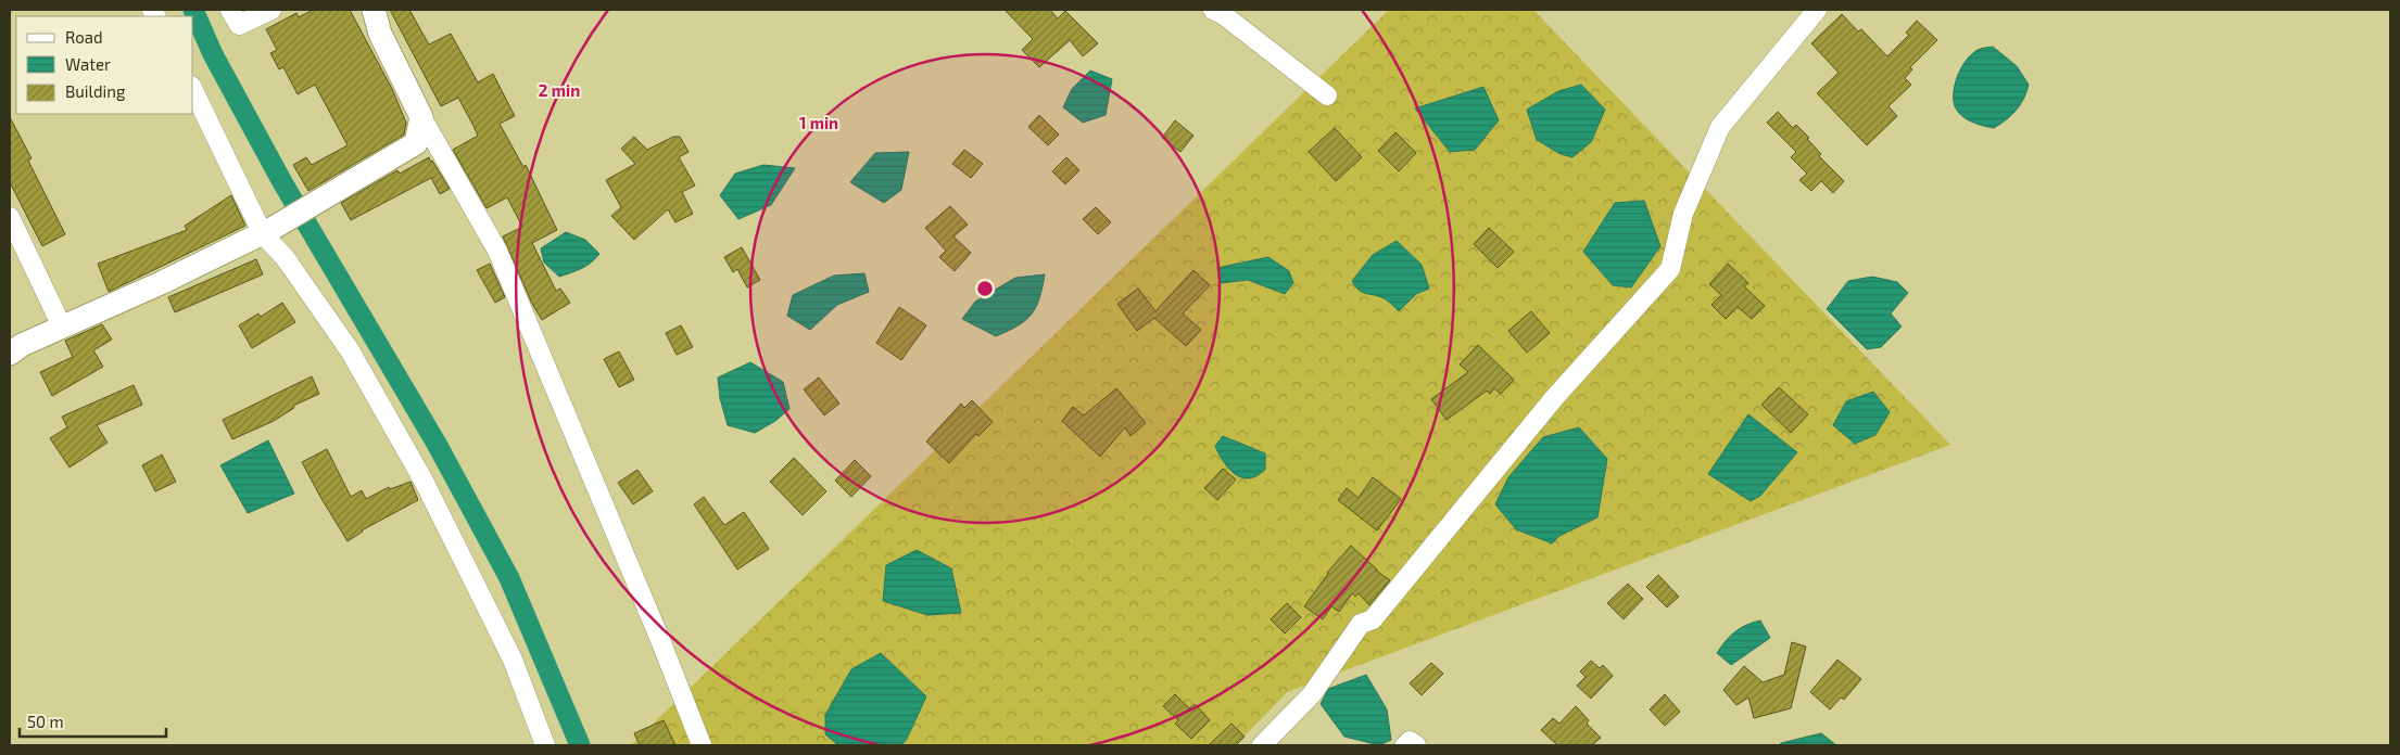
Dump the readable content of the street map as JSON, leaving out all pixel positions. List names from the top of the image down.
{
  "legend": ["Road", "Water", "Building"],
  "scale_bar": "50 m",
  "rings": ["2 min", "1 min"]
}
